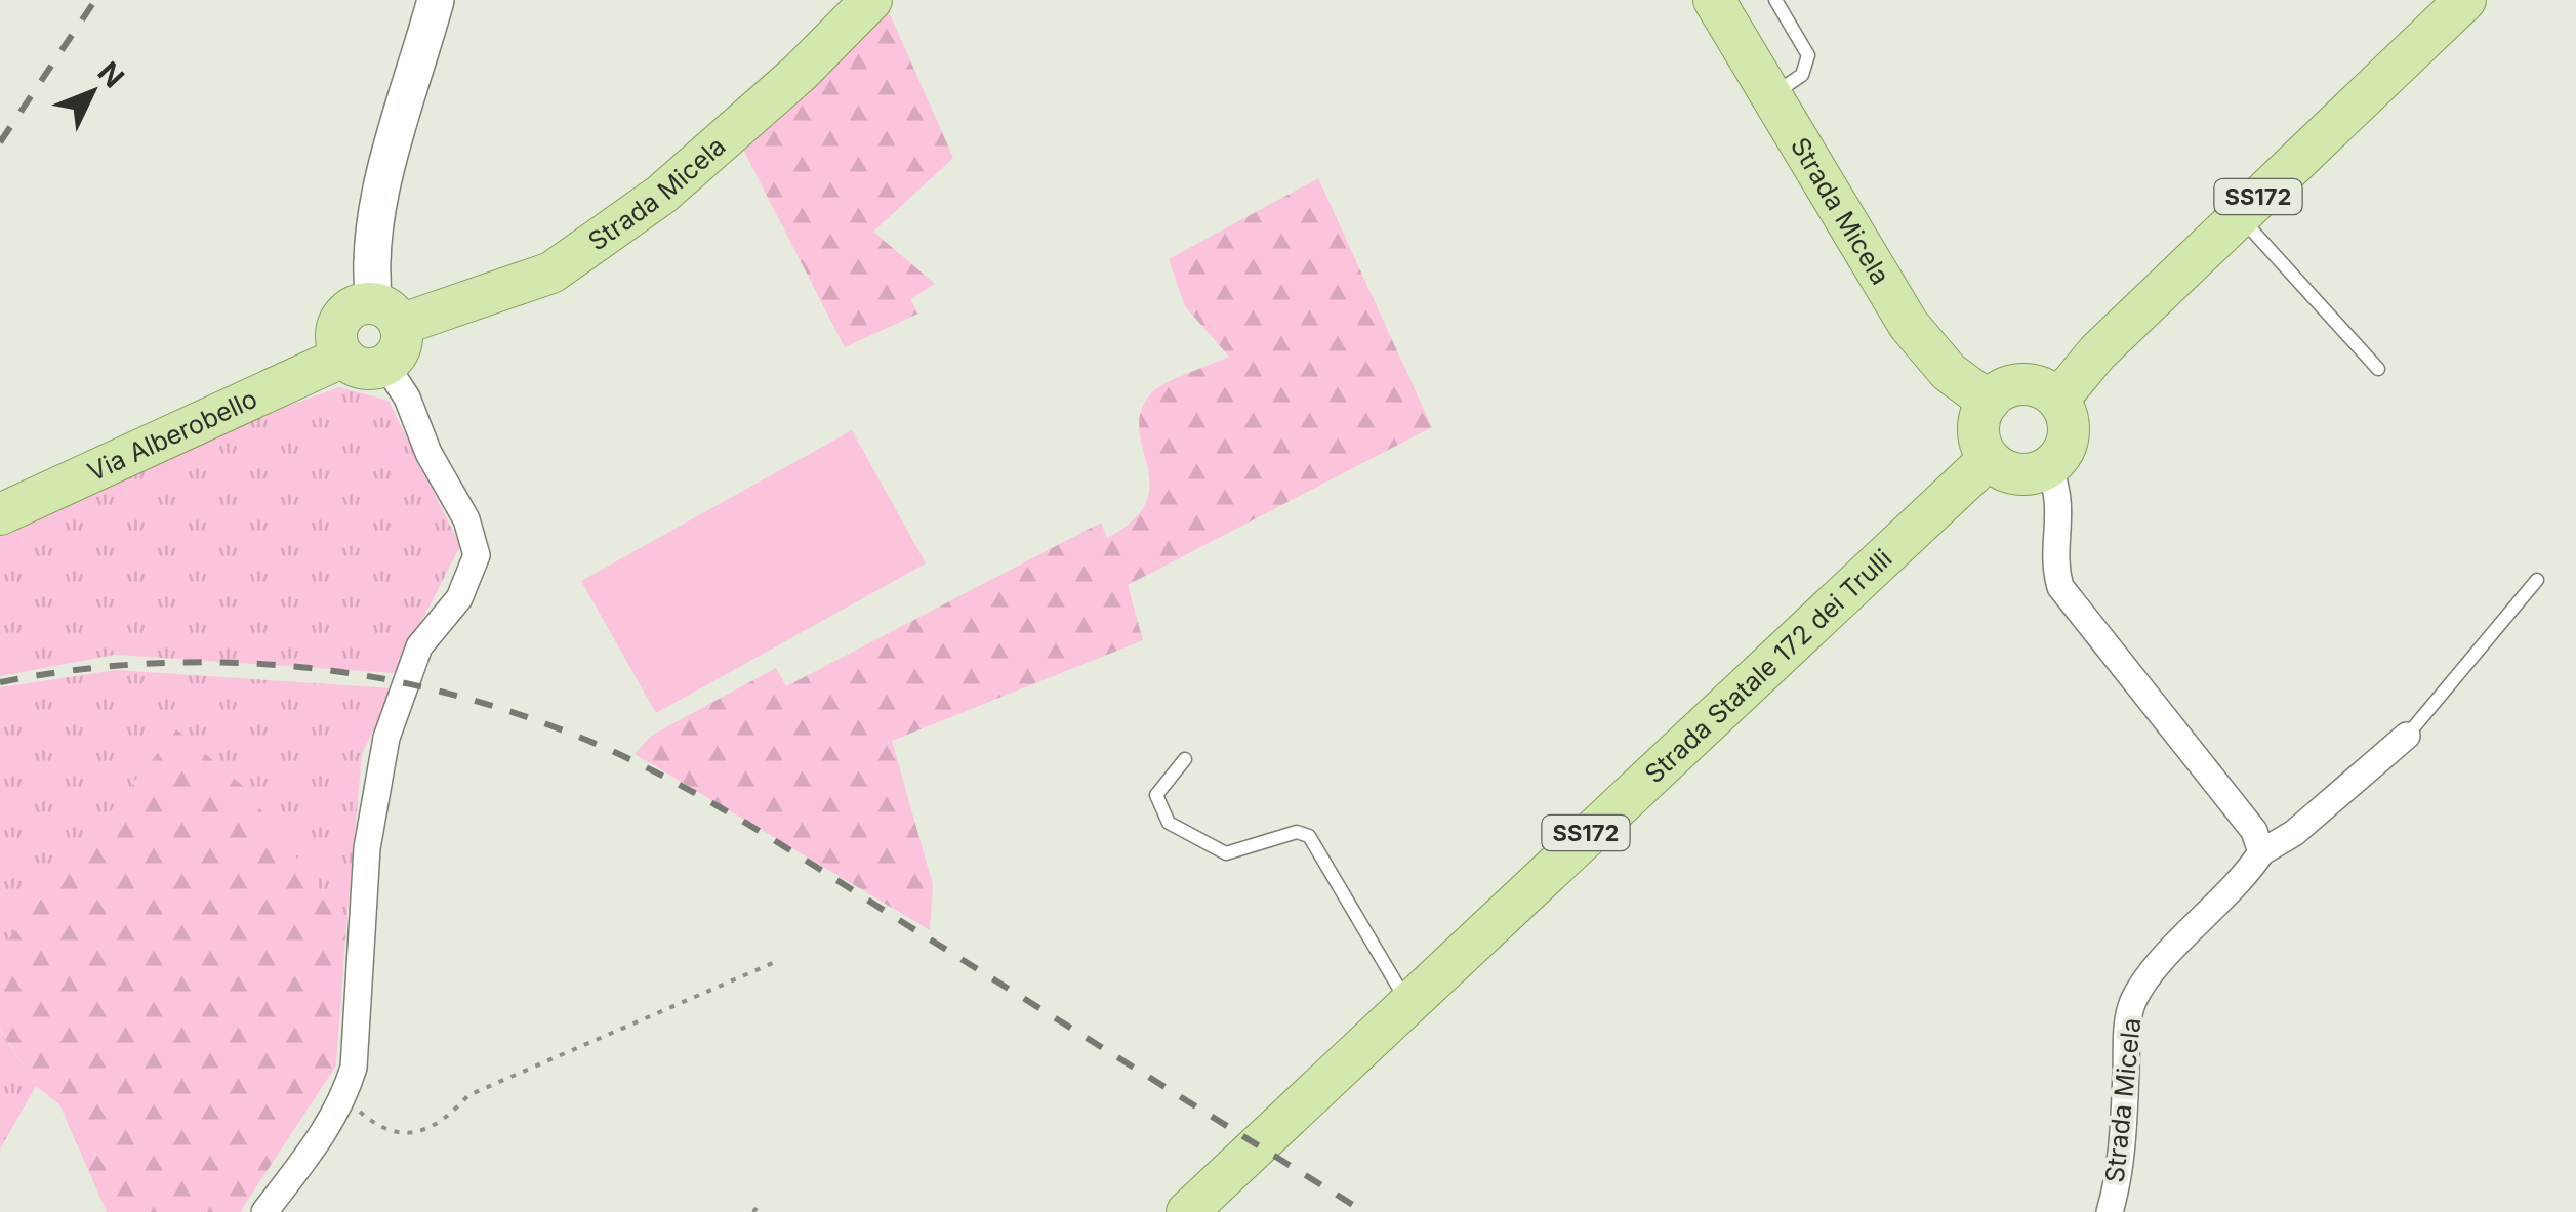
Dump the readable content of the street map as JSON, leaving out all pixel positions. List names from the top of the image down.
{
  "streets": {
    "main road": [
      "Strada Micela",
      "SS172",
      "Via Alberobello",
      "Strada Statale 172 dei Trulli"
    ]
  },
  "crossings": [
    ["Strada Micela", "SS172"],
    ["Strada Micela", "Via Alberobello"],
    ["Strada Micela", "Strada Statale 172 dei Trulli"],
    ["SS172", "Strada Statale 172 dei Trulli"]
  ],
  "north": "top right"
}
